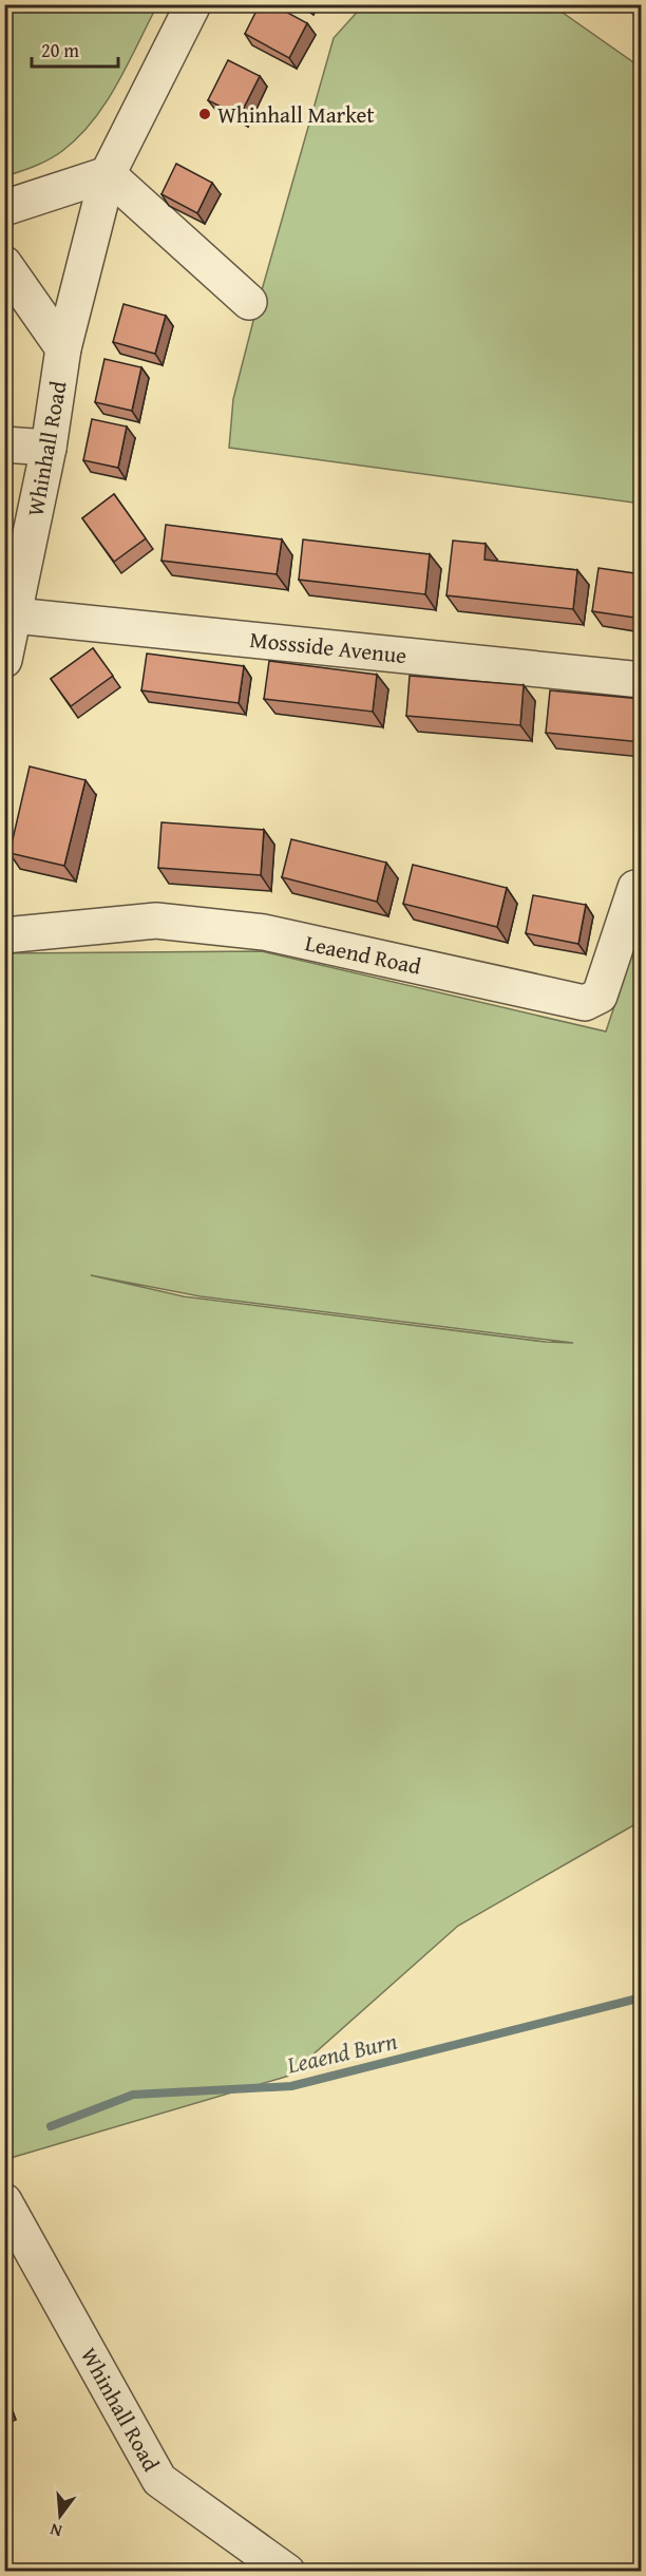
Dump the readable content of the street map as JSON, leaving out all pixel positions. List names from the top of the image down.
{
  "streets": {
    "street": ["Whinhall Road", "Mossside Avenue", "Leaend Road"]
  },
  "crossings": [
    ["Whinhall Road", "Mossside Avenue"]
  ],
  "water": ["Leaend Burn"],
  "places": ["Whinhall Market"],
  "scale_bar": "20 m",
  "north": "bottom"
}
